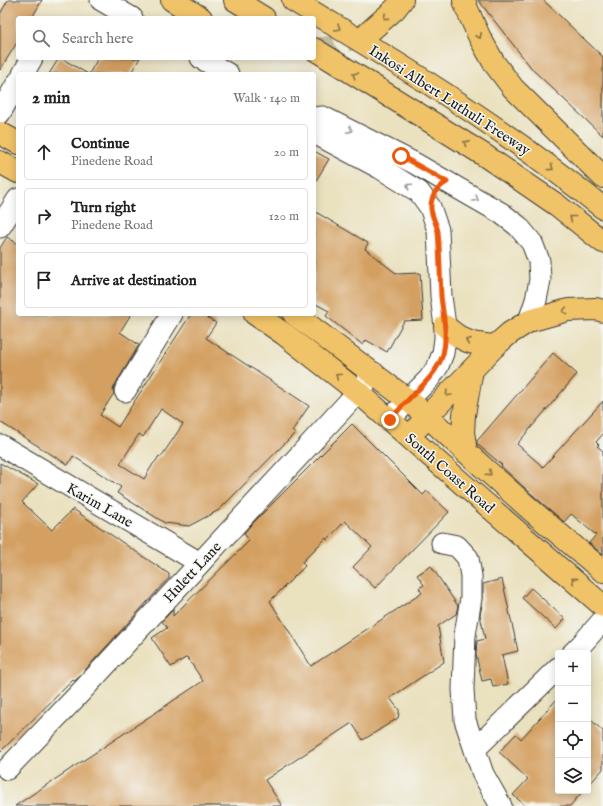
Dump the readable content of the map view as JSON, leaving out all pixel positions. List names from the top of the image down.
{
  "streets": {
    "highway": ["Inkosi Albert Luthuli Freeway", "South Coast Road"],
    "street": ["Karim Lane", "Hulett Lane"]
  },
  "crossings": [
    ["South Coast Road", "Hulett Lane"],
    ["Karim Lane", "Hulett Lane"]
  ],
  "page": {
    "search": "Search here",
    "heading": ["2 min", "Walk · 140 m"],
    "list": [
      ["Continue", "Pinedene Road", "20 m"],
      ["Turn right", "Pinedene Road", "120 m"],
      "Arrive at destination"
    ],
    "map_buttons": ["+", "−"]
  }
}
